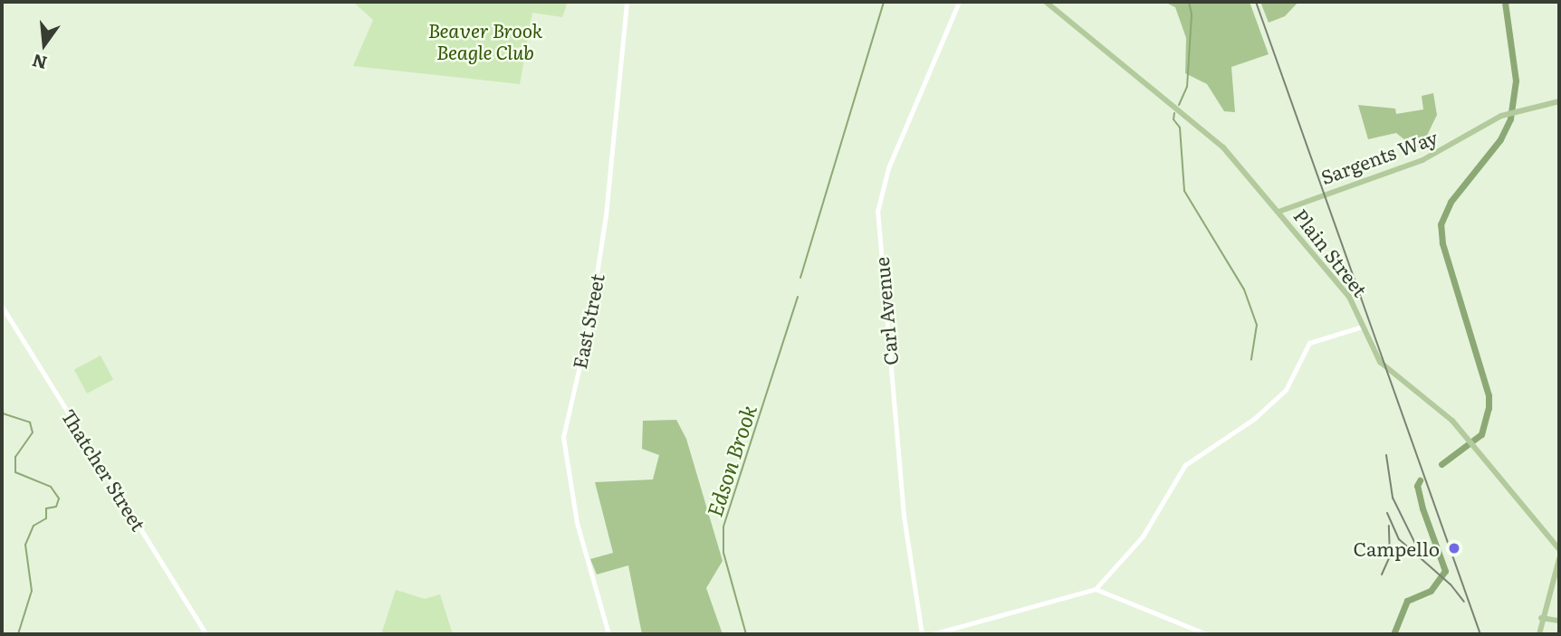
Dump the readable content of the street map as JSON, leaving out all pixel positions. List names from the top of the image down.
{
  "streets": {
    "main road": ["Sargents Way", "Plain Street"],
    "street": ["Carl Avenue", "East Street", "Thatcher Street"]
  },
  "crossings": [
    ["Sargents Way", "Plain Street"]
  ],
  "water": ["Edson Brook"],
  "parks": ["Beaver Brook Beagle Club"],
  "places": ["Campello"],
  "north": "bottom"
}
